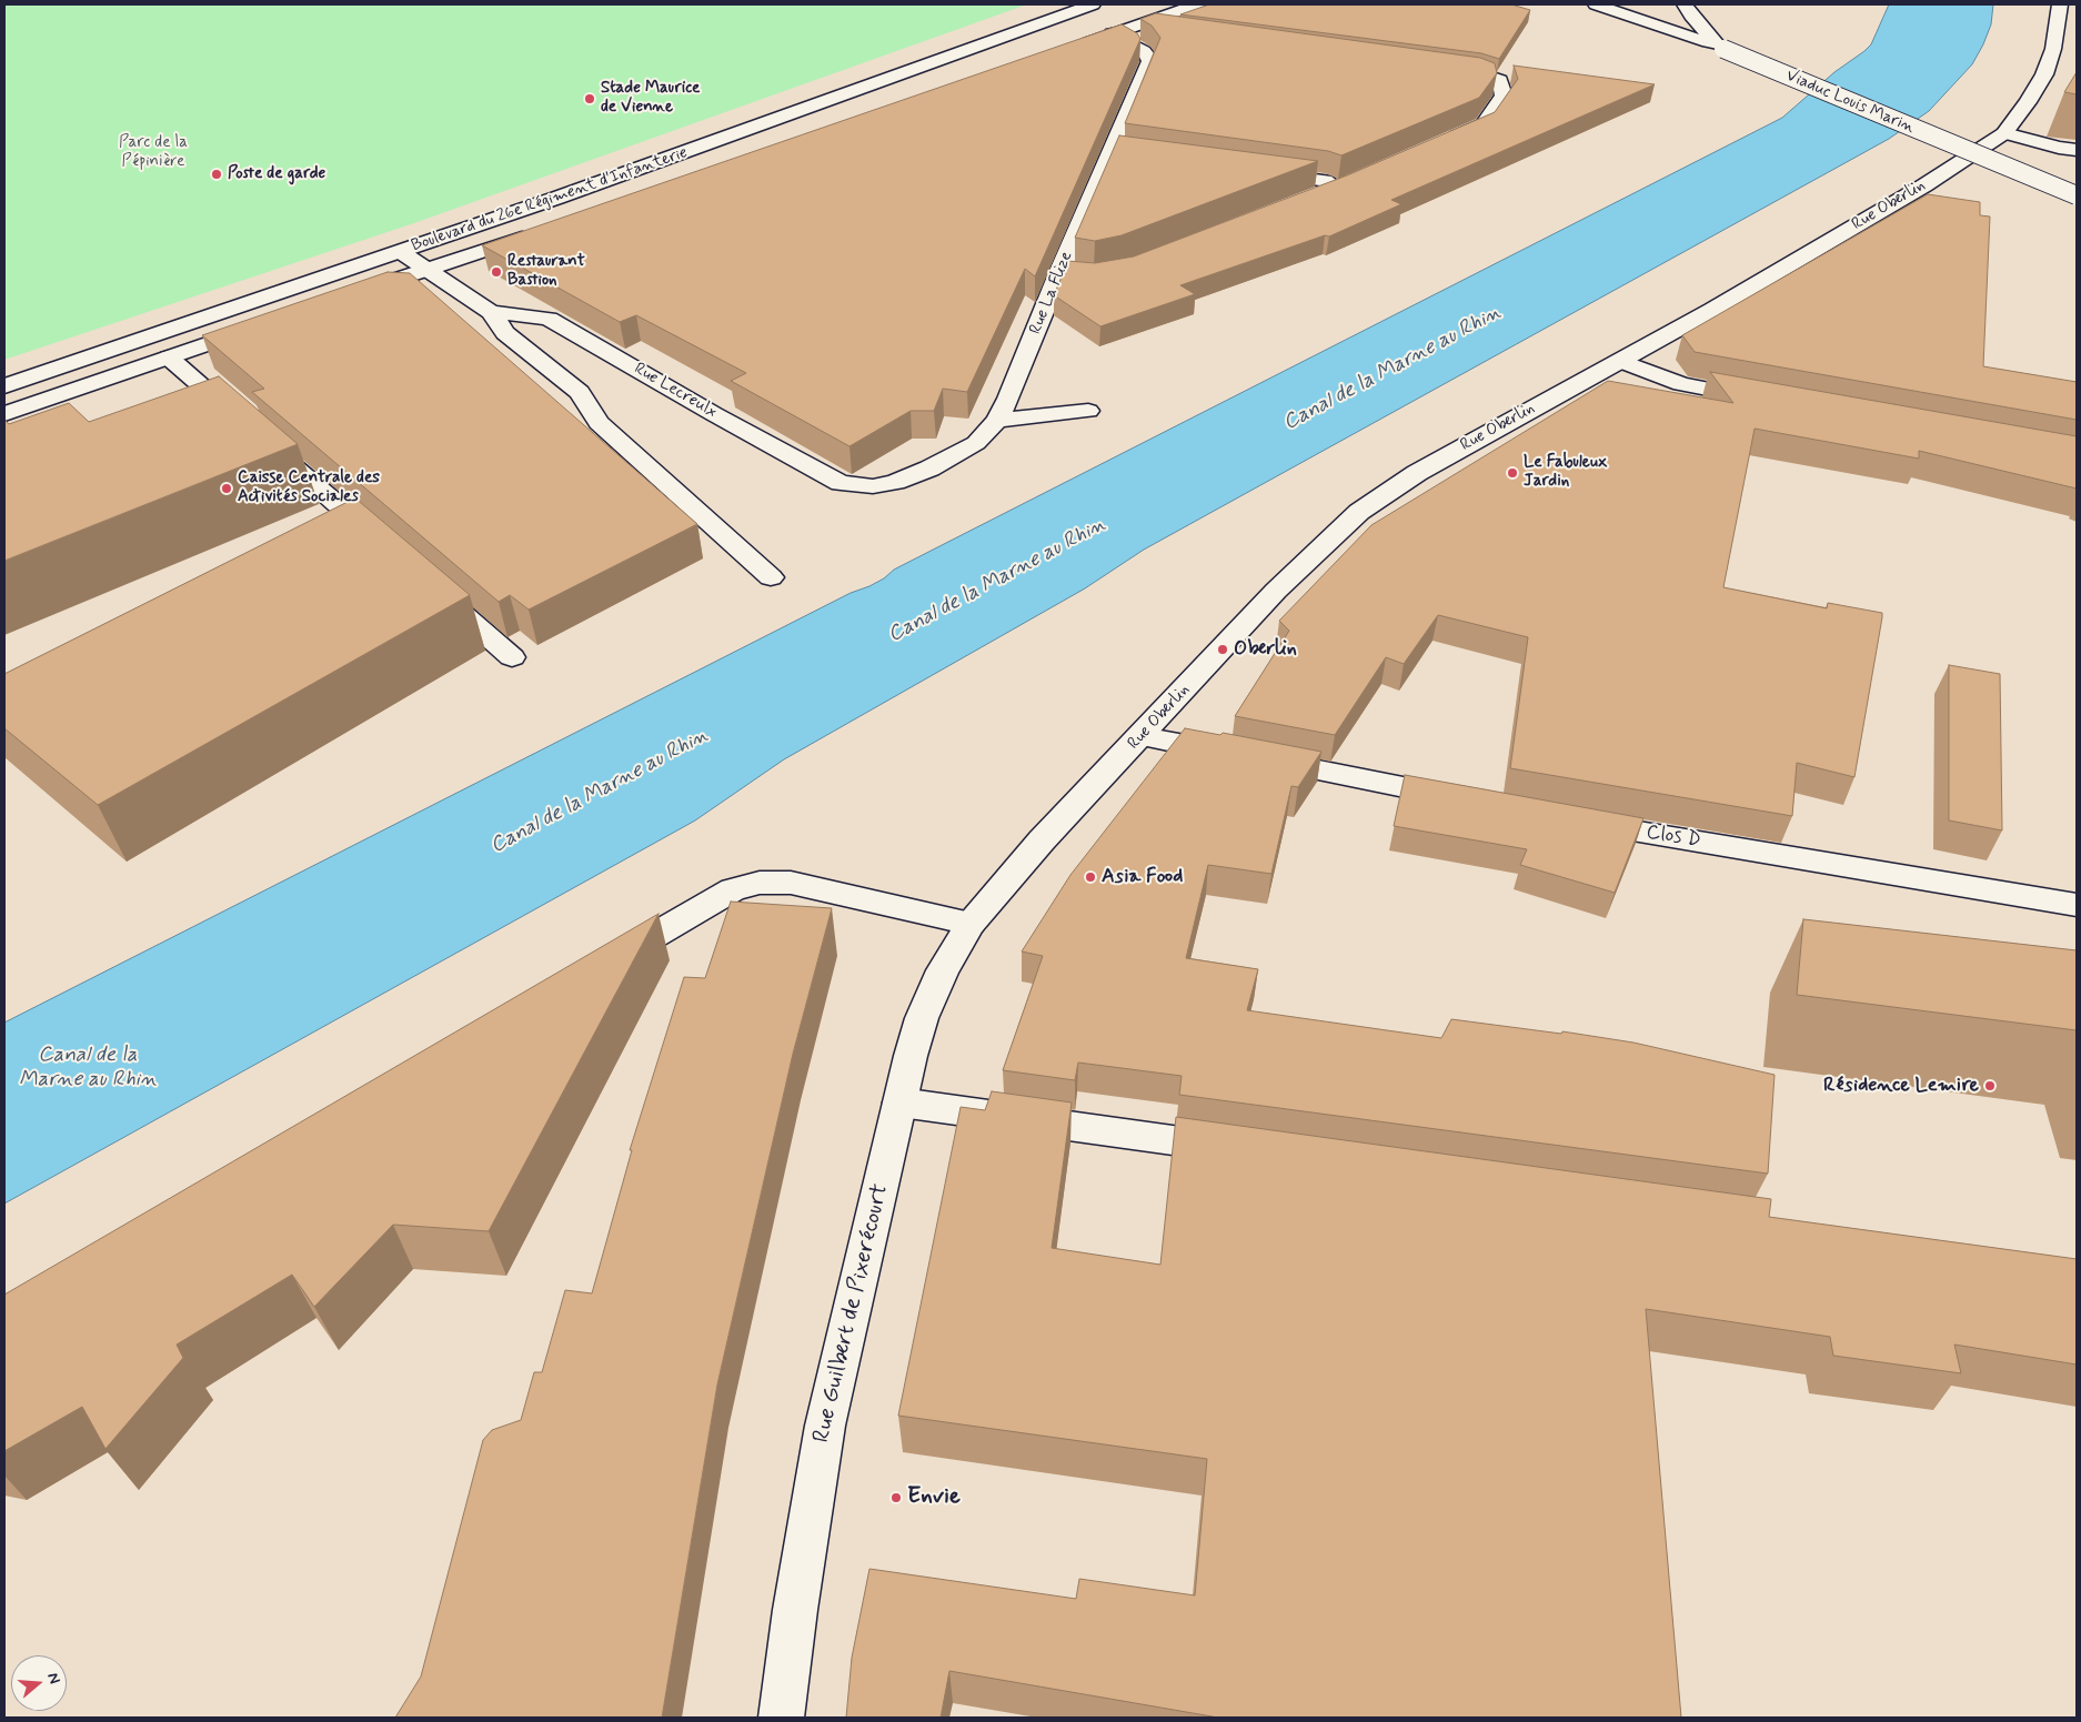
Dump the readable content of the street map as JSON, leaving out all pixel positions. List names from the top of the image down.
{
  "streets": {
    "street": [
      "Viaduc Louis Marin",
      "Boulevard du 26e Régiment d'Infanterie",
      "Rue Oberlin",
      "Rue La Flize",
      "Rue Lecreulx",
      "Clos D",
      "Rue Guilbert de Pixerécourt"
    ]
  },
  "crossings": [
    ["Boulevard du 26e Régiment d'Infanterie", "Rue La Flize"],
    ["Boulevard du 26e Régiment d'Infanterie", "Rue Lecreulx"],
    ["Rue Oberlin", "Rue Guilbert de Pixerécourt"],
    ["Rue La Flize", "Rue Lecreulx"]
  ],
  "water": ["Canal de la Marne au Rhin"],
  "parks": ["Parc de la Pépinière"],
  "places": [
    "Stade Maurice de Vienne",
    "Poste de garde",
    "Restaurant Bastion",
    "Le Fabuleux Jardin",
    "Caisse Centrale des Activités Sociales",
    "Oberlin",
    "Asia Food",
    "Résidence Lemire",
    "Envie"
  ],
  "north": "right"
}
